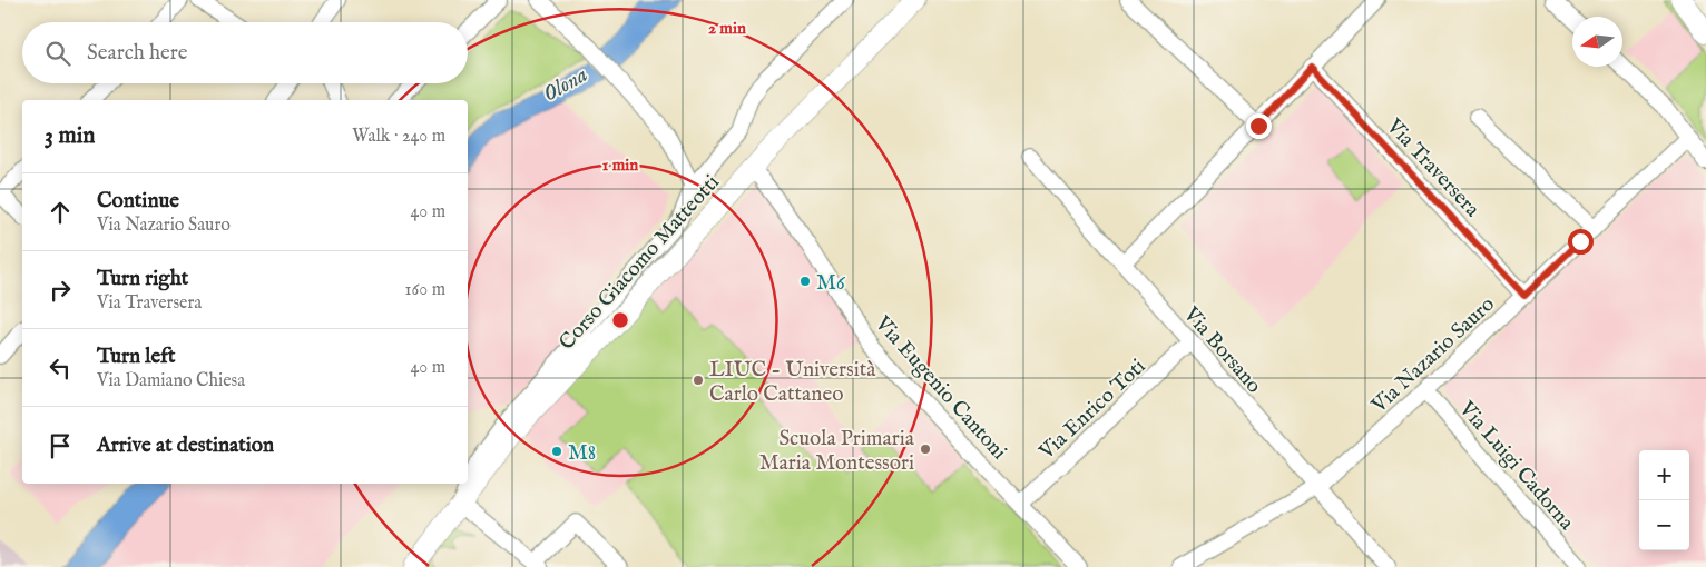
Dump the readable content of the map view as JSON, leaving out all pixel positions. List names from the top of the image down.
{
  "streets": {
    "main road": ["Corso Giacomo Matteotti"],
    "street": [
      "Via Traversera",
      "Via Borsano",
      "Via Nazario Sauro",
      "Via Eugenio Cantoni",
      "Via Enrico Toti",
      "Via Luigi Cadorna"
    ]
  },
  "crossings": [
    ["Via Traversera", "Via Nazario Sauro"],
    ["Corso Giacomo Matteotti", "Via Eugenio Cantoni"],
    ["Via Borsano", "Via Nazario Sauro"],
    ["Via Borsano", "Via Enrico Toti"],
    ["Via Nazario Sauro", "Via Luigi Cadorna"],
    ["Via Eugenio Cantoni", "Via Enrico Toti"]
  ],
  "water": ["Olona"],
  "places": [
    "M6",
    "LIUC - Università Carlo Cattaneo",
    "Scuola Primaria Maria Montessori",
    "M8"
  ],
  "north": "left",
  "page": {
    "search": "Search here",
    "heading": ["3 min", "Walk · 240 m"],
    "list": [
      ["Continue", "Via Nazario Sauro", "40 m"],
      ["Turn right", "Via Traversera", "160 m"],
      ["Turn left", "Via Damiano Chiesa", "40 m"],
      "Arrive at destination"
    ],
    "map_buttons": ["+", "−"]
  },
  "rings": ["2 min", "1 min"]
}
